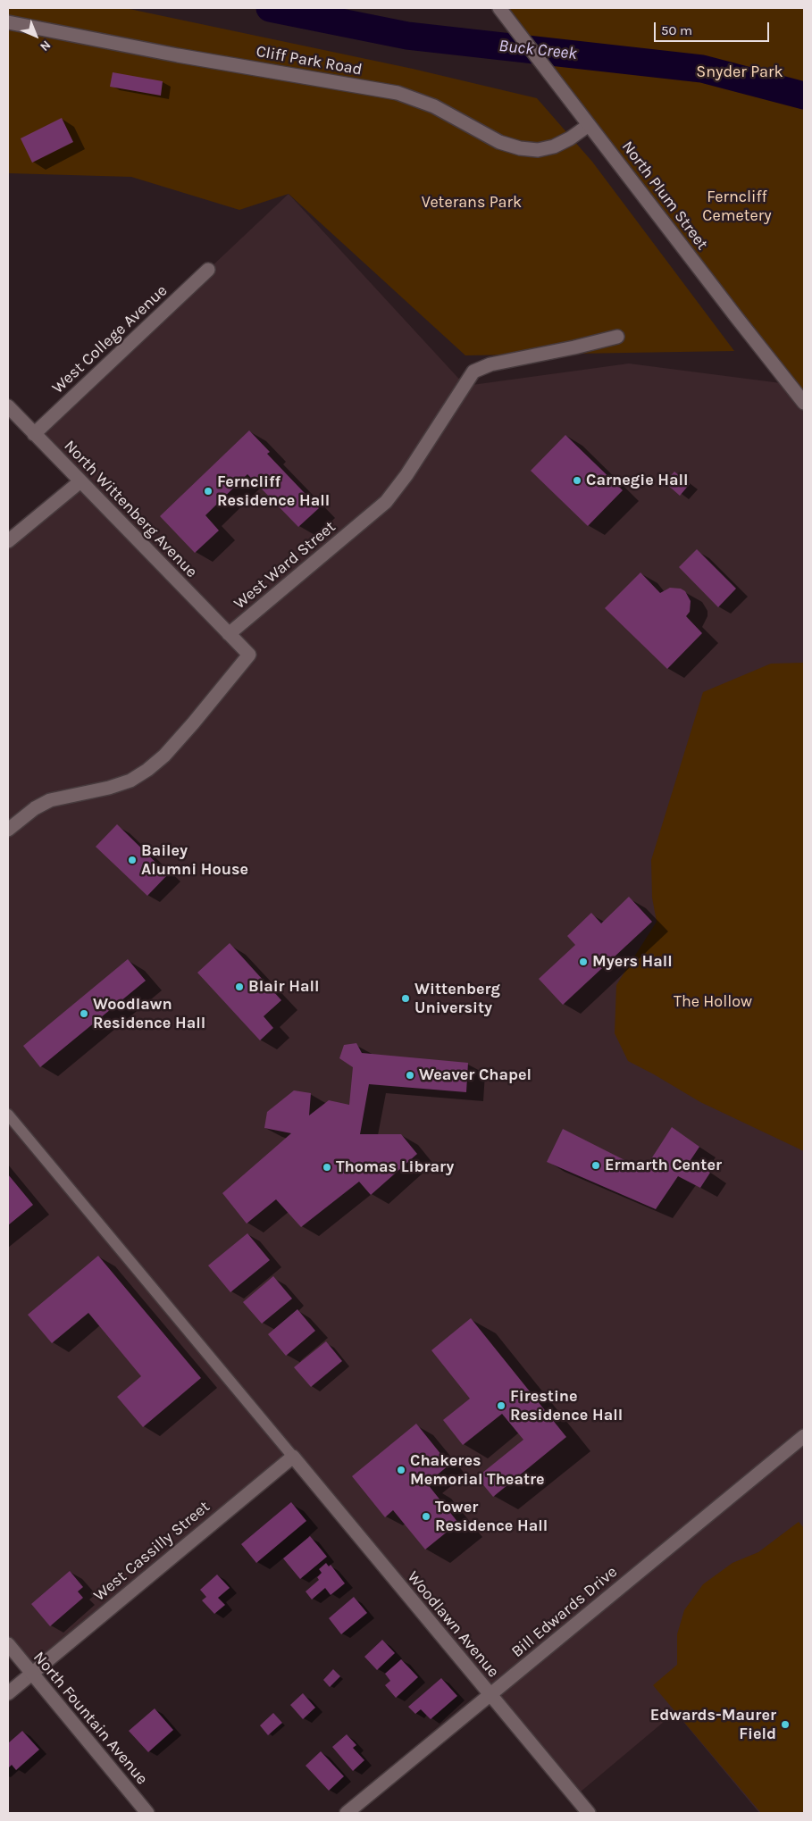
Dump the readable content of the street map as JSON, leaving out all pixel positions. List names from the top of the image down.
{
  "streets": {
    "street": [
      "Cliff Park Road",
      "North Plum Street",
      "West College Avenue",
      "North Wittenberg Avenue",
      "West Ward Street",
      "West Cassilly Street",
      "Bill Edwards Drive",
      "Woodlawn Avenue",
      "North Fountain Avenue"
    ]
  },
  "crossings": [
    ["Cliff Park Road", "North Plum Street"],
    ["West College Avenue", "North Wittenberg Avenue"],
    ["North Wittenberg Avenue", "West Ward Street"],
    ["West Cassilly Street", "Woodlawn Avenue"],
    ["West Cassilly Street", "North Fountain Avenue"],
    ["Bill Edwards Drive", "Woodlawn Avenue"]
  ],
  "water": ["Buck Creek"],
  "parks": [
    "Snyder Park",
    "Ferncliff Cemetery",
    "Veterans Park",
    "The Hollow"
  ],
  "places": [
    "Carnegie Hall",
    "Ferncliff Residence Hall",
    "Bailey Alumni House",
    "Myers Hall",
    "Blair Hall",
    "Wittenberg University",
    "Woodlawn Residence Hall",
    "Weaver Chapel",
    "Ermarth Center",
    "Thomas Library",
    "Firestine Residence Hall",
    "Chakeres Memorial Theatre",
    "Tower Residence Hall",
    "Edwards-Maurer Field"
  ],
  "scale_bar": "50 m",
  "north": "bottom right"
}
